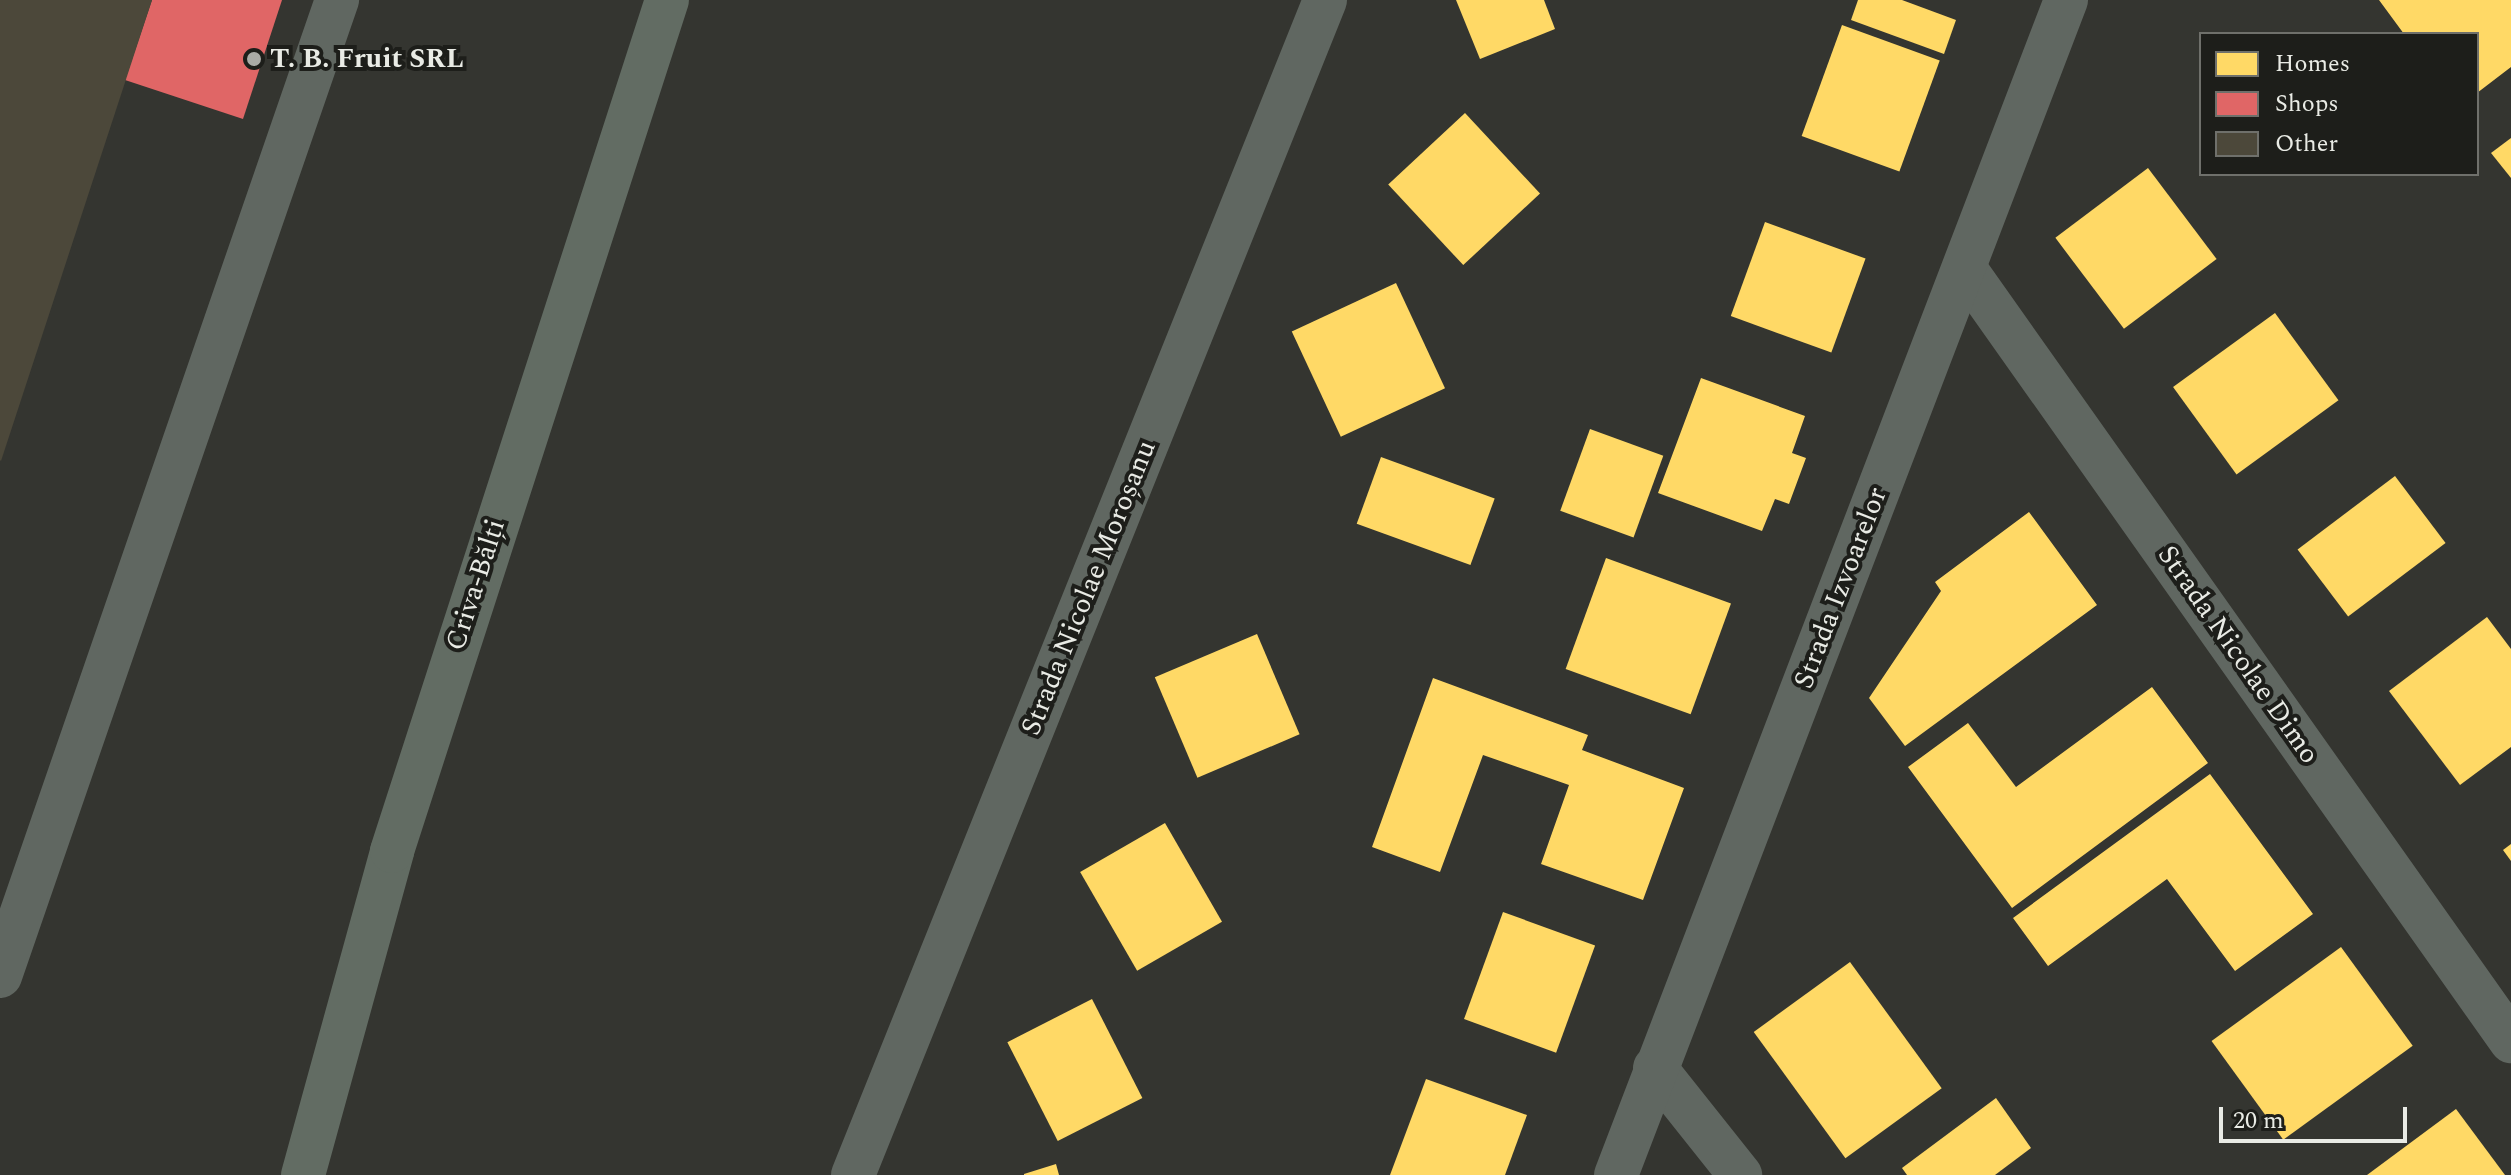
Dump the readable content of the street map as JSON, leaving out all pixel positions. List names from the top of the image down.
{
  "streets": {
    "highway": ["Criva-Bălți"],
    "street": ["Strada Nicolae Moroșanu", "Strada Izvoarelor", "Strada Nicolae Dimo"]
  },
  "crossings": [
    ["Strada Izvoarelor", "Strada Nicolae Dimo"]
  ],
  "places": ["T. B. Fruit SRL"],
  "legend": ["Homes", "Shops", "Other"],
  "scale_bar": "20 m"
}
